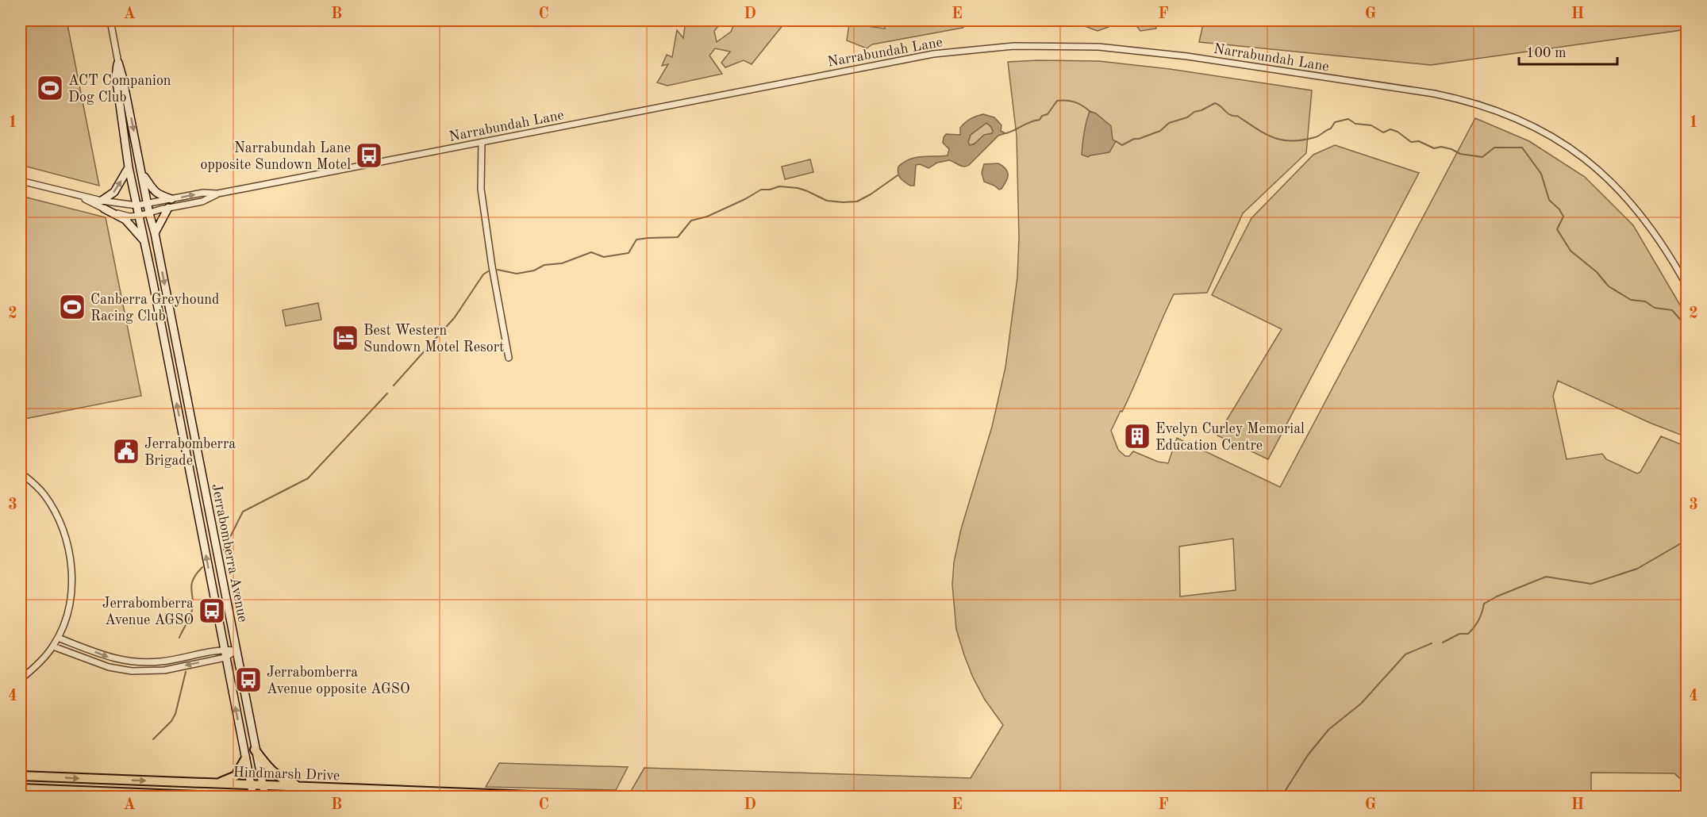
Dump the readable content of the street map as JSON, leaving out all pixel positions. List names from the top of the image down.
{
  "streets": {
    "main road": ["Hindmarsh Drive"],
    "street": ["Narrabundah Lane", "Jerrabomberra Avenue"]
  },
  "crossings": [
    ["Narrabundah Lane", "Jerrabomberra Avenue"],
    ["Jerrabomberra Avenue", "Hindmarsh Drive"]
  ],
  "places": {
    "sports": ["ACT Companion Dog Club", "Canberra Greyhound Racing Club"],
    "bus stop": ["Narrabundah Lane opposite Sundown Motel", "Jerrabomberra Avenue AGSO", "Jerrabomberra Avenue opposite AGSO"],
    "hotel": ["Best Western Sundown Motel Resort"],
    "building": ["Evelyn Curley Memorial Education Centre"],
    "public building": ["Jerrabomberra Brigade"]
  },
  "scale_bar": "100 m",
  "grid": {
    "columns": [
      "A",
      "B",
      "C",
      "D",
      "E",
      "F",
      "G",
      "H"
    ],
    "rows": [
      "1",
      "2",
      "3",
      "4"
    ]
  }
}
